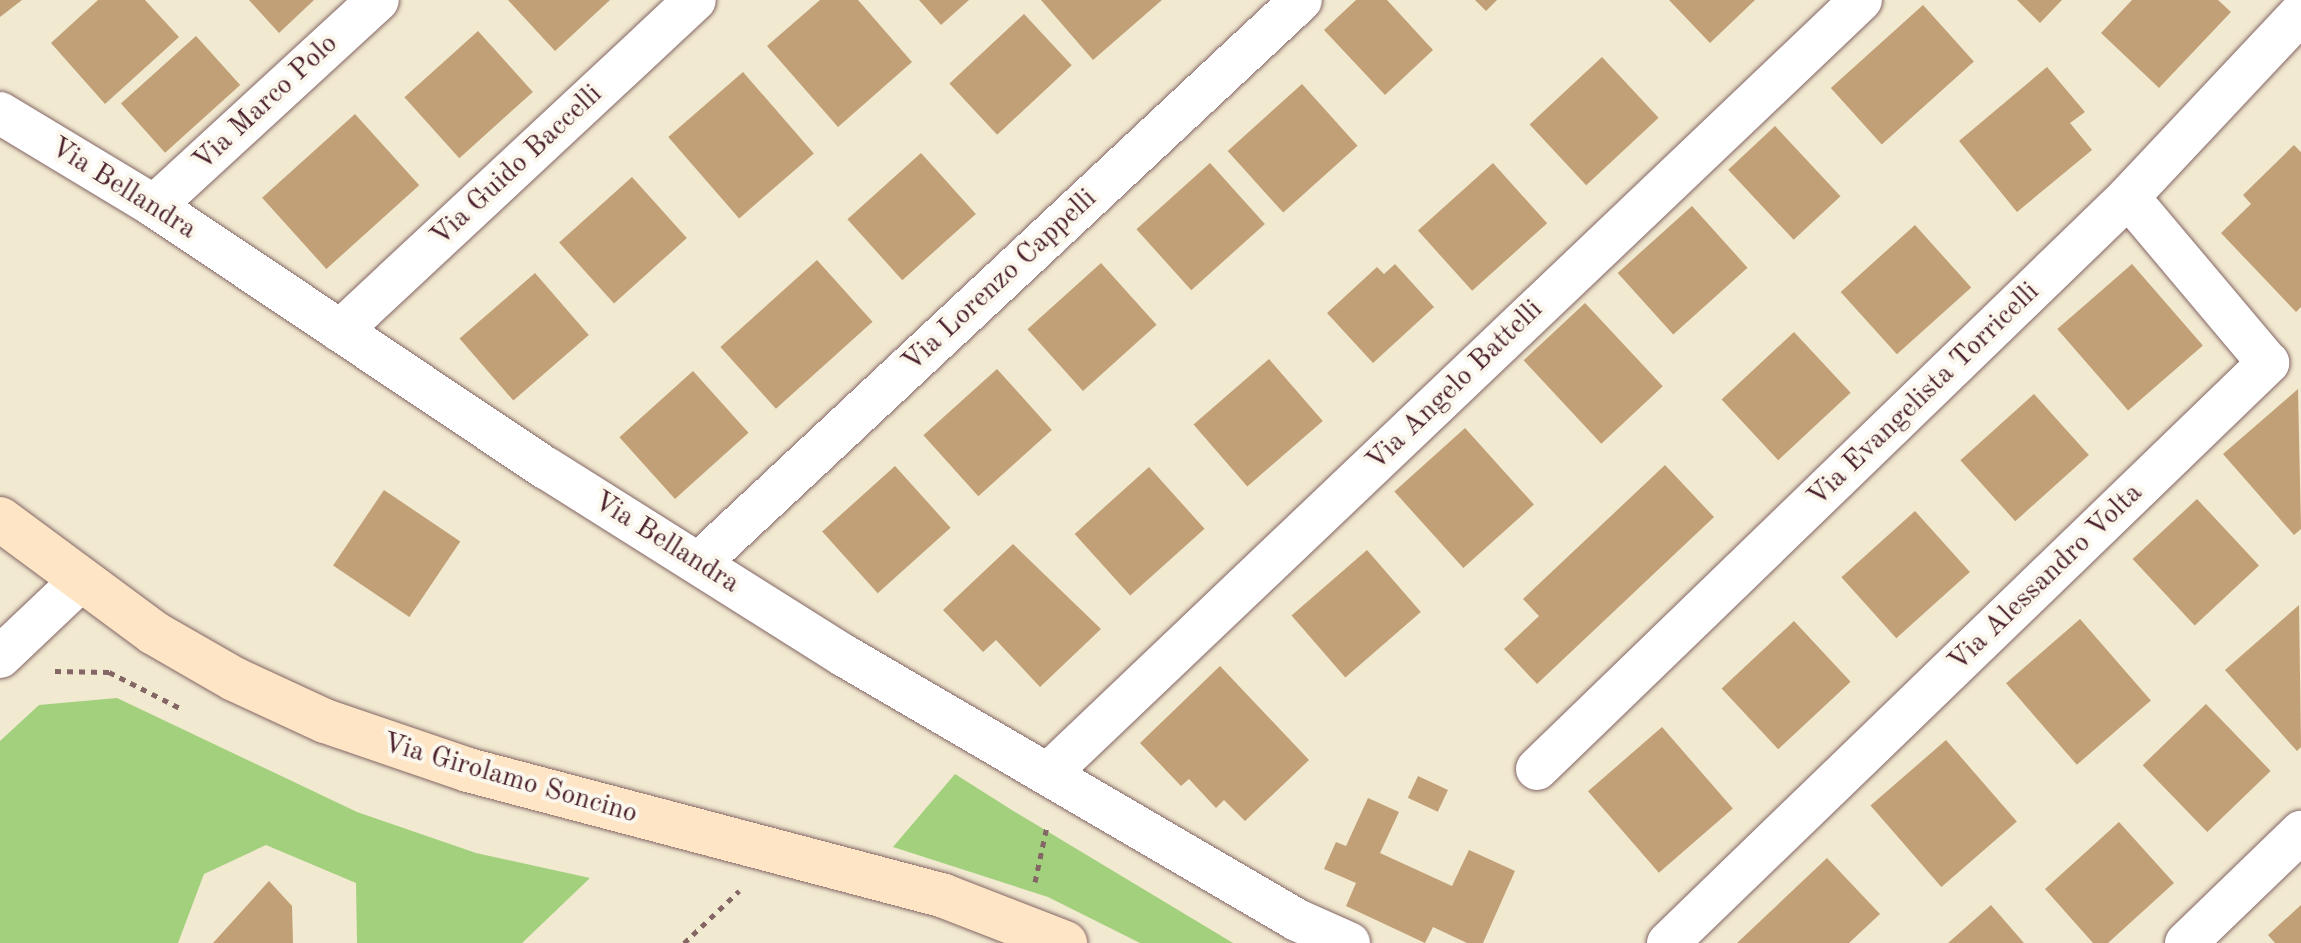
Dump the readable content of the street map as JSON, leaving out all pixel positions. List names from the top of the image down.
{
  "streets": {
    "main road": ["Via Girolamo Soncino"],
    "street": [
      "Via Marco Polo",
      "Via Guido Baccelli",
      "Via Bellandra",
      "Via Lorenzo Cappelli",
      "Via Angelo Battelli",
      "Via Evangelista Torricelli",
      "Via Alessandro Volta"
    ]
  },
  "crossings": [
    ["Via Marco Polo", "Via Bellandra"],
    ["Via Guido Baccelli", "Via Bellandra"],
    ["Via Bellandra", "Via Lorenzo Cappelli"],
    ["Via Bellandra", "Via Angelo Battelli"],
    ["Via Evangelista Torricelli", "Via Alessandro Volta"]
  ]
}
